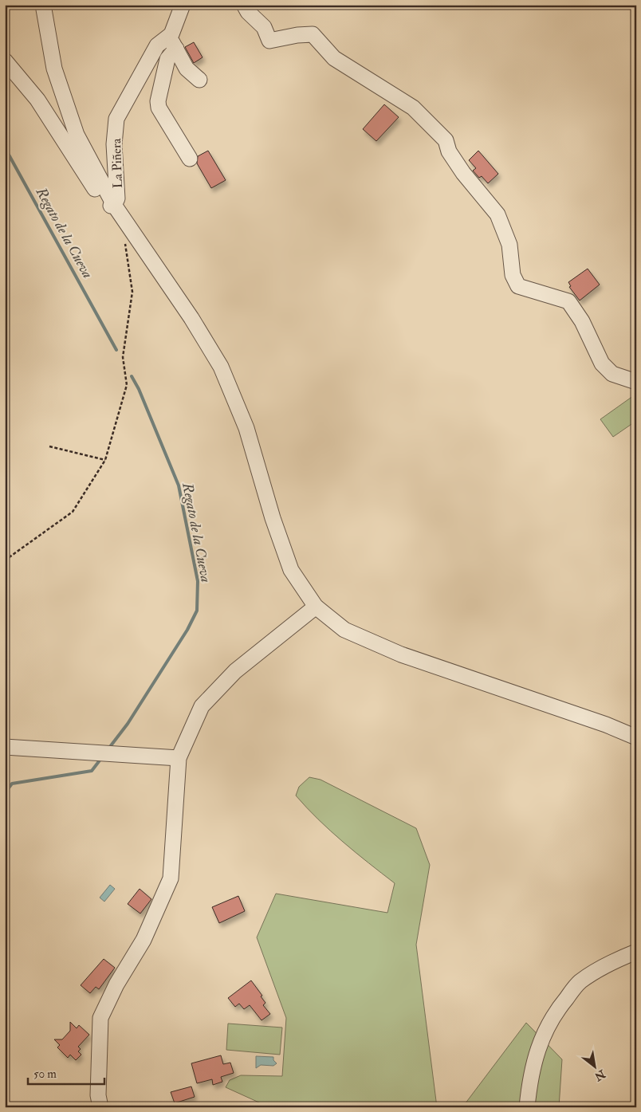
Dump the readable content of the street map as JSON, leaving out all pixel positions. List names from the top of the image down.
{
  "streets": {
    "street": ["La Piñera"]
  },
  "water": ["Regato de la Cueva"],
  "scale_bar": "50 m",
  "north": "bottom right"
}
